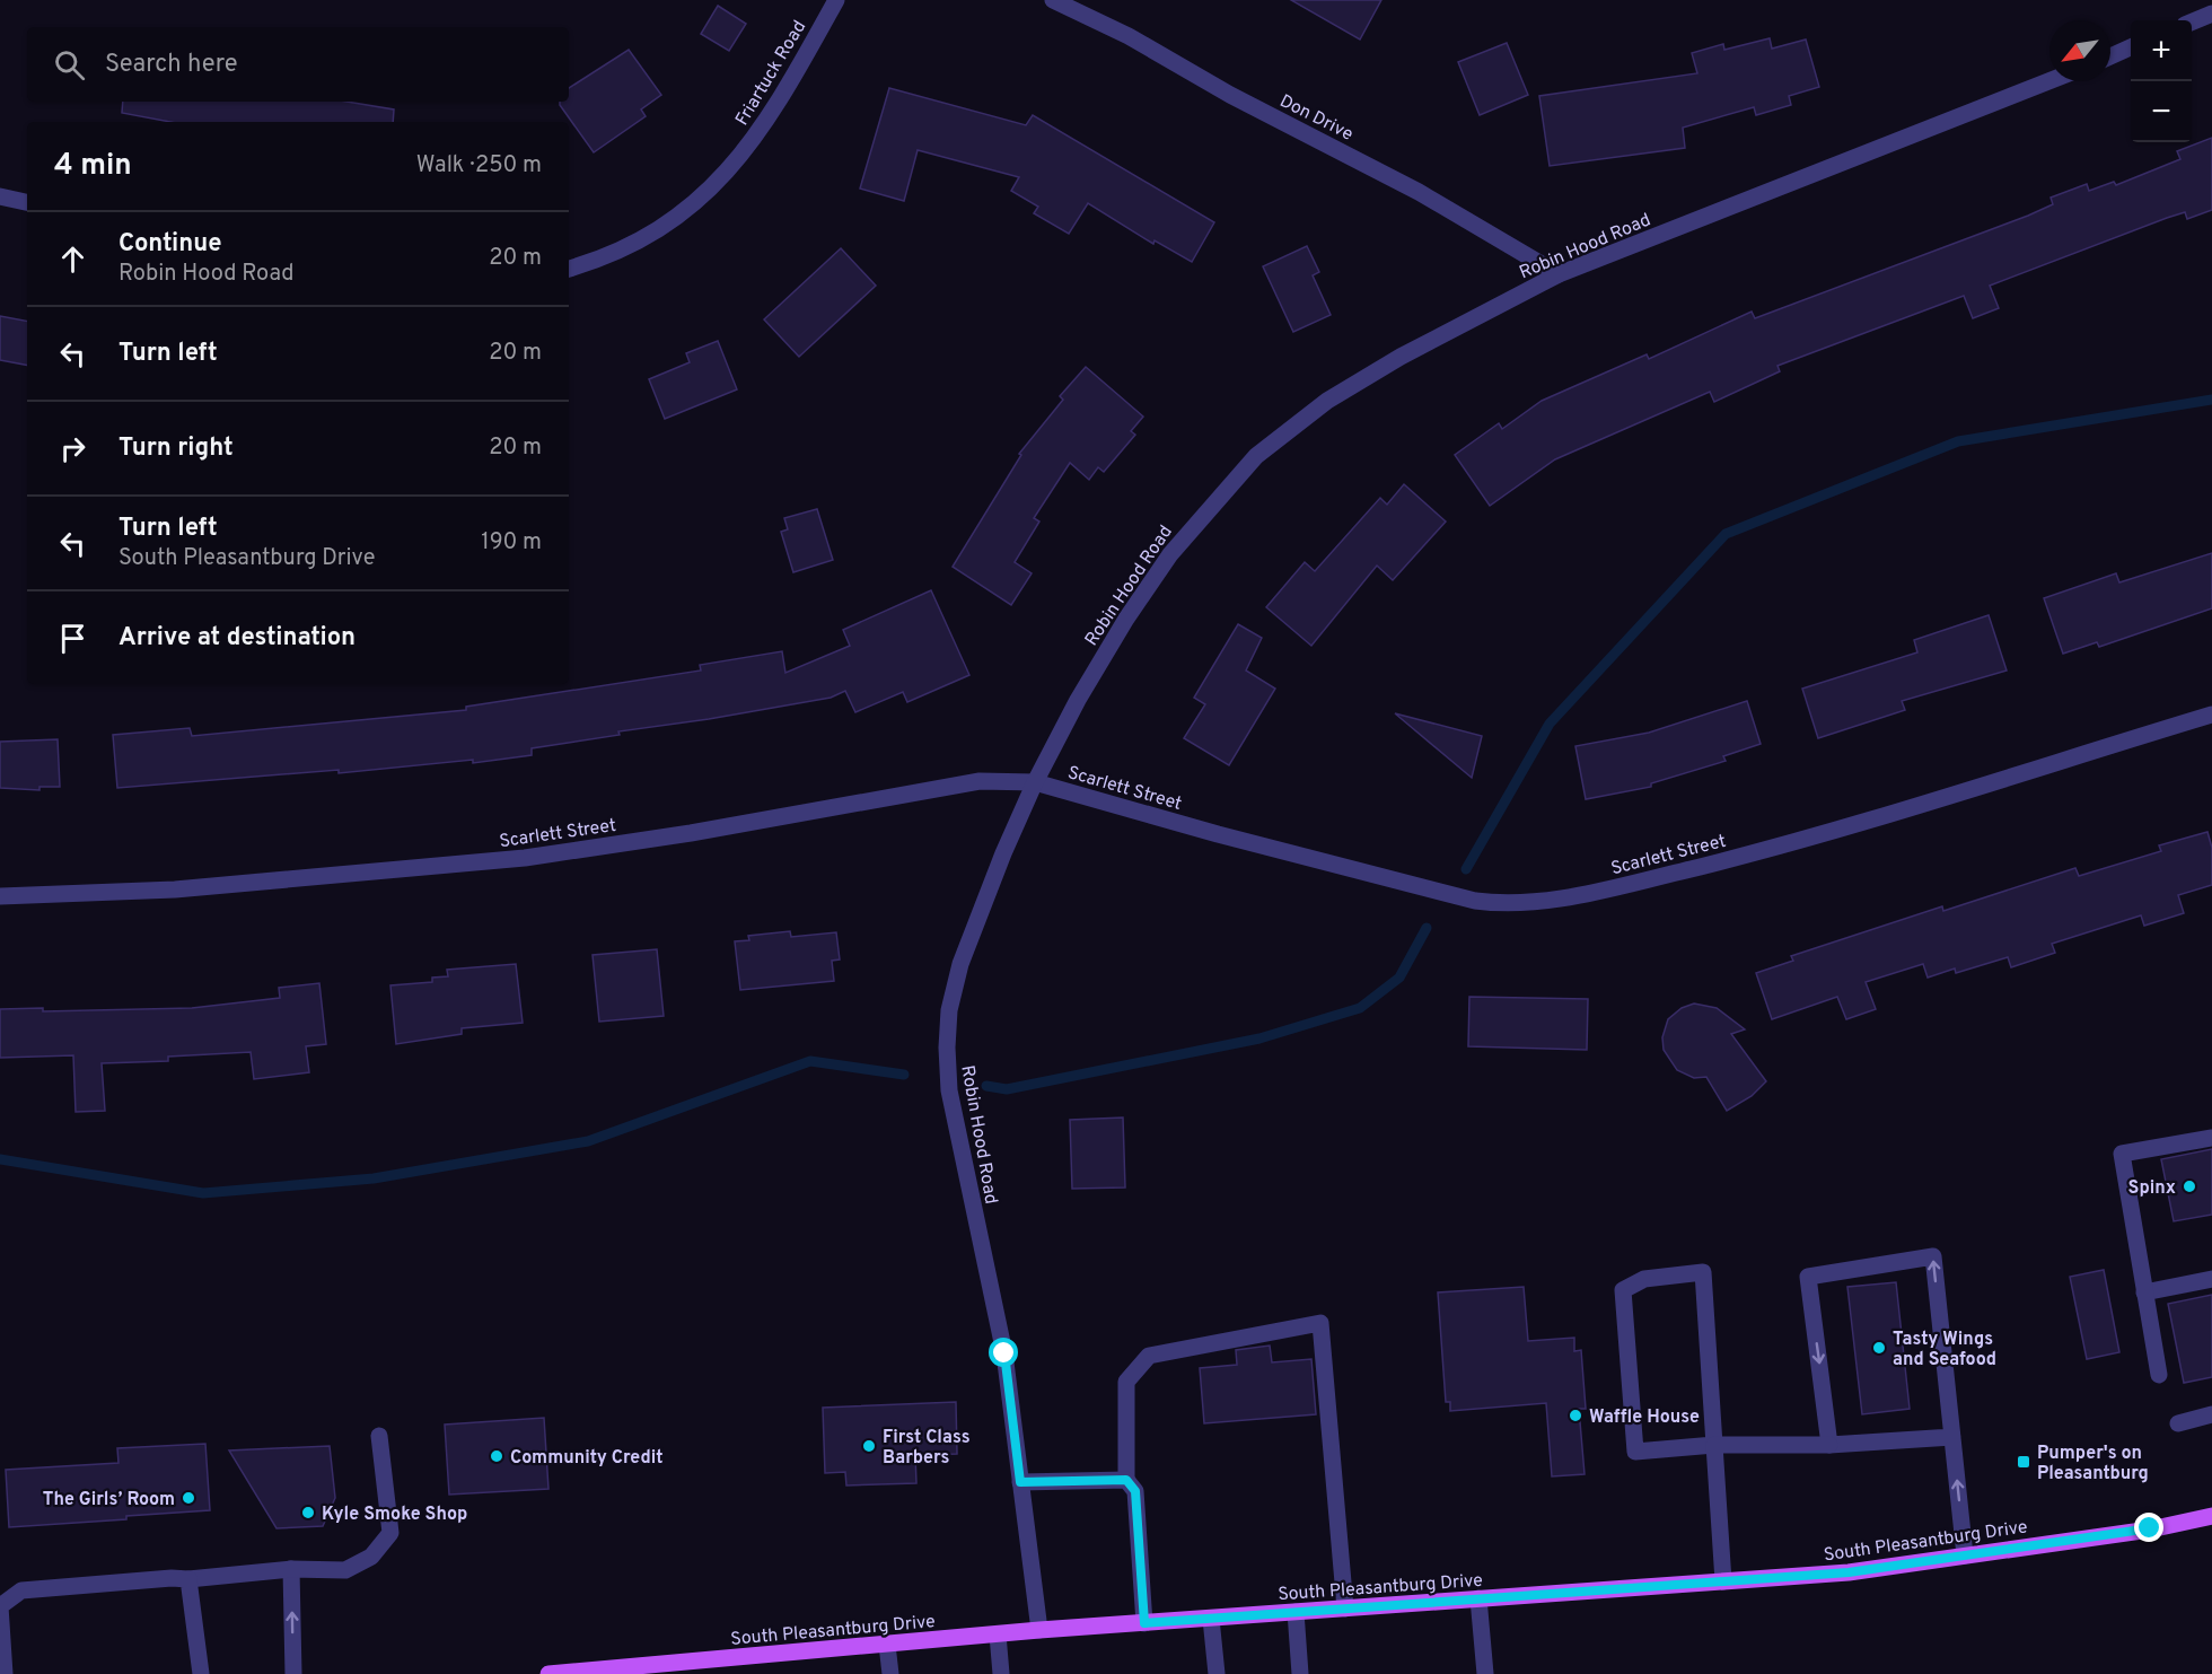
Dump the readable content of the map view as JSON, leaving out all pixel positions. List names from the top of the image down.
{
  "streets": {
    "main road": ["South Pleasantburg Drive"],
    "street": [
      "Friartuck Road",
      "Don Drive",
      "Robin Hood Road",
      "Scarlett Street"
    ]
  },
  "crossings": [
    ["Don Drive", "Robin Hood Road"],
    ["Robin Hood Road", "Scarlett Street"],
    ["Robin Hood Road", "South Pleasantburg Drive"]
  ],
  "places": {
    "other": [
      "Spinx",
      "Tasty Wings and Seafood",
      "Waffle House",
      "First Class Barbers",
      "Community Credit",
      "The Girls’ Room",
      "Kyle Smoke Shop"
    ],
    "transit": ["Pumper's on Pleasantburg"]
  },
  "north": "bottom left",
  "page": {
    "map_buttons": ["+", "−"],
    "search": "Search here",
    "heading": ["4 min", "Walk · 250 m"],
    "list": [
      ["Continue", "Robin Hood Road", "20 m"],
      ["Turn left", "20 m"],
      ["Turn right", "20 m"],
      ["Turn left", "South Pleasantburg Drive", "190 m"],
      "Arrive at destination"
    ]
  }
}
